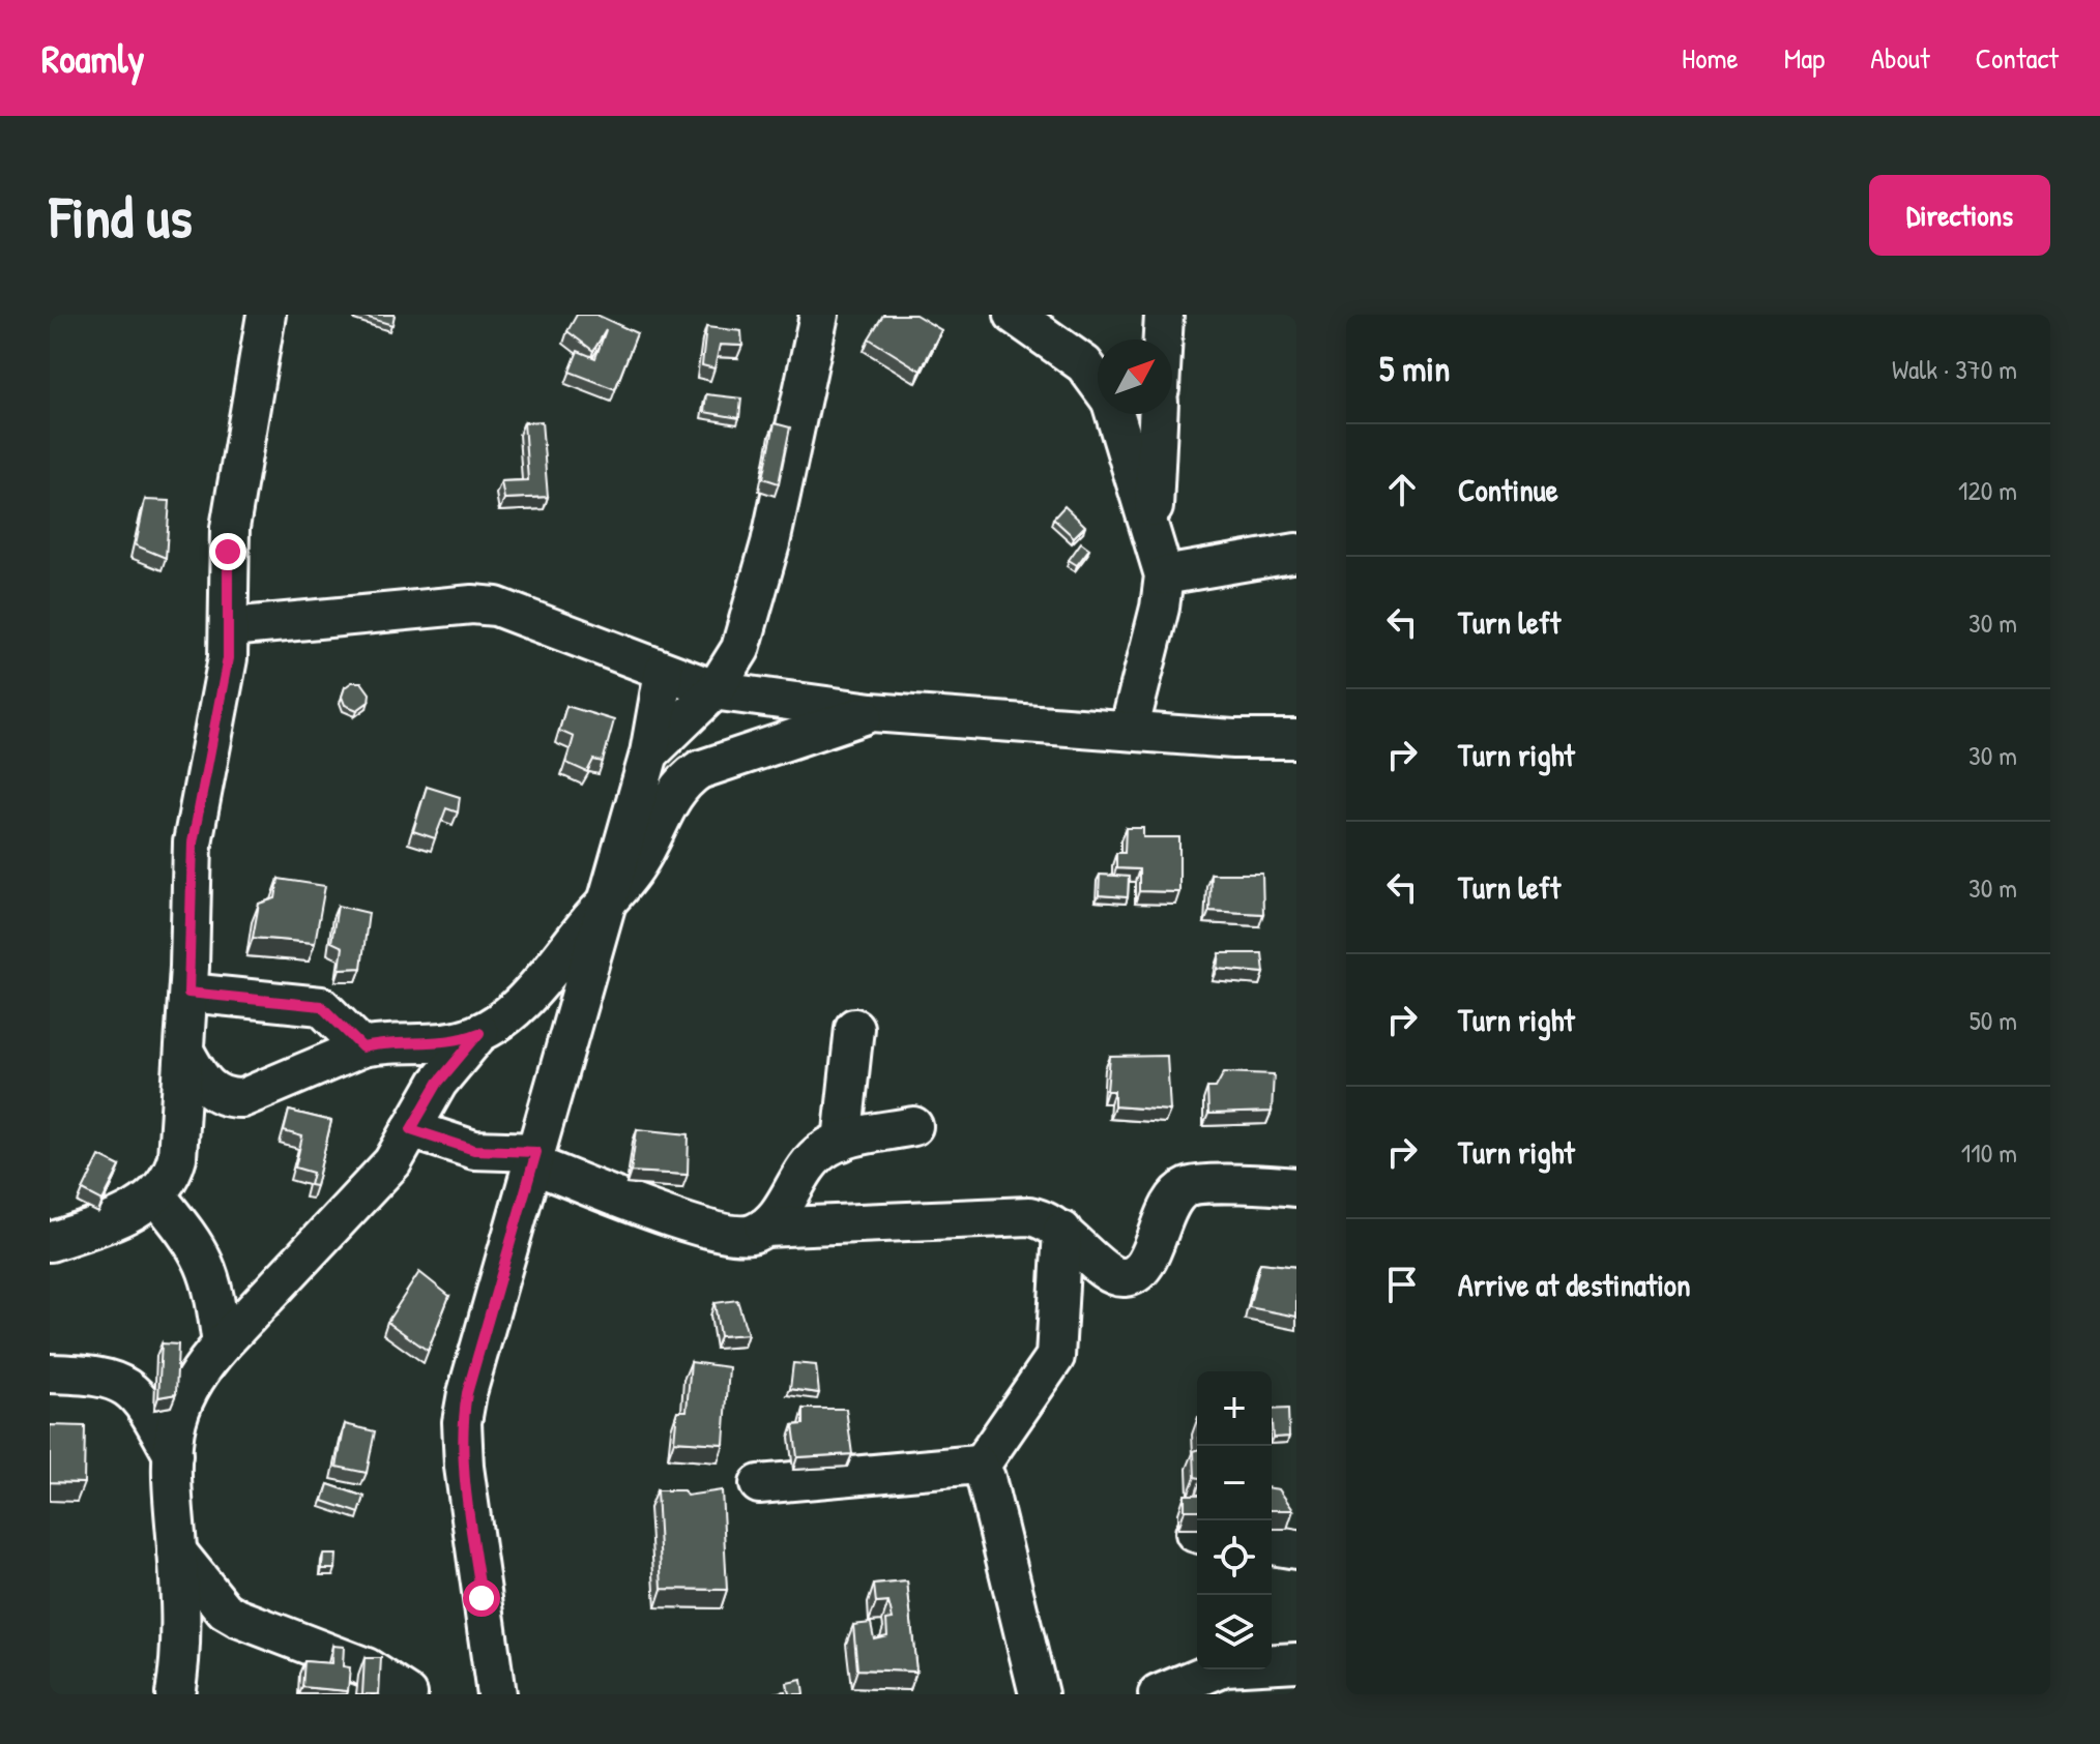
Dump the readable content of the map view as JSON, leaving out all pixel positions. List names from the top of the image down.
{
  "north": "top right",
  "page": {
    "header": "Roamly",
    "nav": [
      "Home",
      "Map",
      "About",
      "Contact"
    ],
    "buttons": "Directions",
    "title": "Find us",
    "heading": ["5 min", "Walk · 370 m"],
    "list": [
      ["Continue", "120 m"],
      ["Turn left", "30 m"],
      ["Turn right", "30 m"],
      ["Turn left", "30 m"],
      ["Turn right", "50 m"],
      ["Turn right", "110 m"],
      "Arrive at destination"
    ],
    "map_buttons": ["+", "−"]
  }
}
